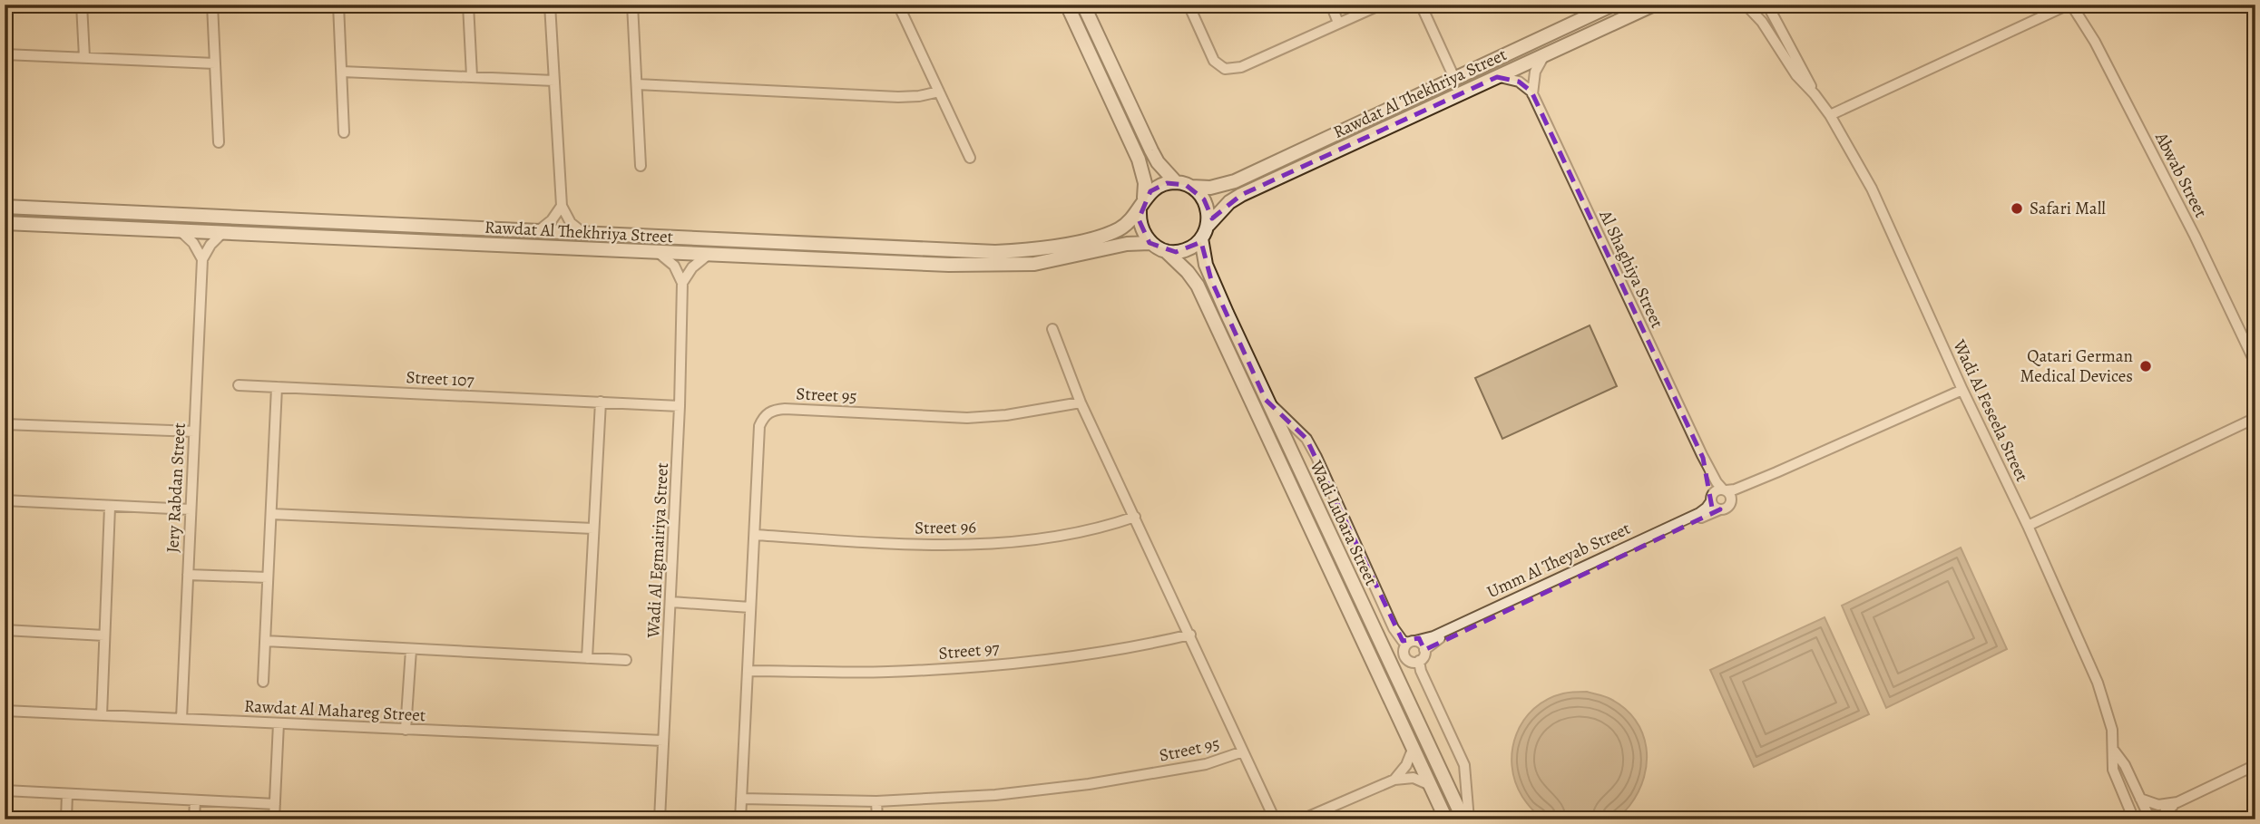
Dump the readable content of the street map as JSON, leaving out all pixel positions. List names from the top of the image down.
{
  "streets": {
    "street": [
      "Rawdat Al Thekhriya Street",
      "Abwab Street",
      "Al Shaghiya Street",
      "Street 107",
      "Street 95",
      "Wadi Al Feseela Street",
      "Jery Rabdan Street",
      "Wadi Lubara Street",
      "Street 96",
      "Wadi Al Egmairiya Street",
      "Umm Al Theyab Street",
      "Street 97",
      "Rawdat Al Mahareg Street"
    ]
  },
  "crossings": [
    ["Rawdat Al Thekhriya Street", "Wadi Lubara Street"],
    ["Al Shaghiya Street", "Umm Al Theyab Street"],
    ["Street 107", "Wadi Al Egmairiya Street"],
    ["Street 95", "Street 96"],
    ["Street 95", "Street 97"],
    ["Jery Rabdan Street", "Rawdat Al Mahareg Street"],
    ["Wadi Al Egmairiya Street", "Rawdat Al Mahareg Street"]
  ],
  "places": ["Safari Mall", "Qatari German Medical Devices"]
}
